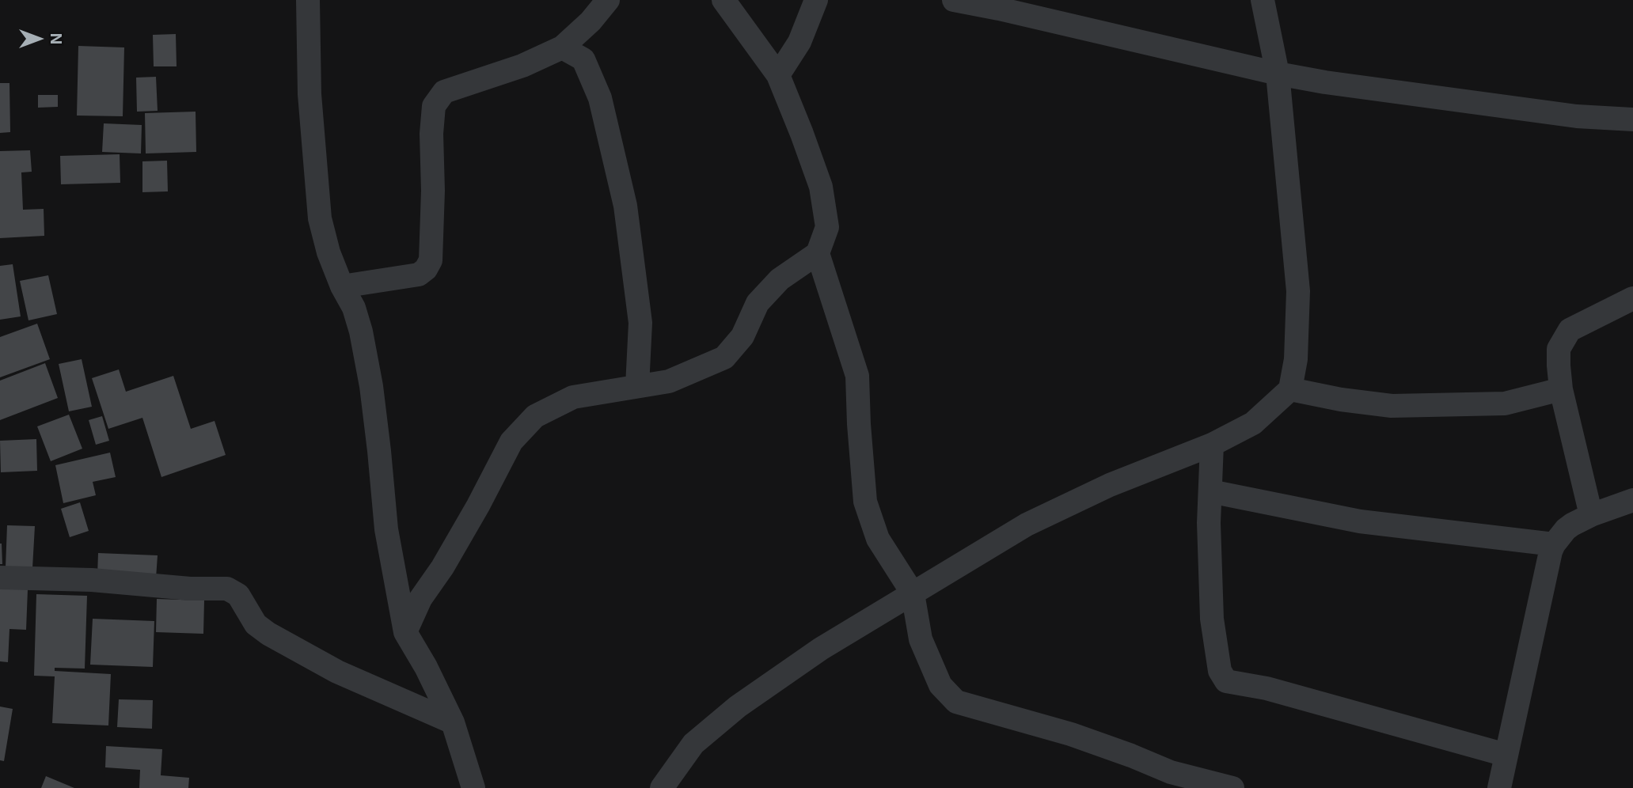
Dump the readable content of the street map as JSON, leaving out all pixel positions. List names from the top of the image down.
{
  "north": "right"
}
